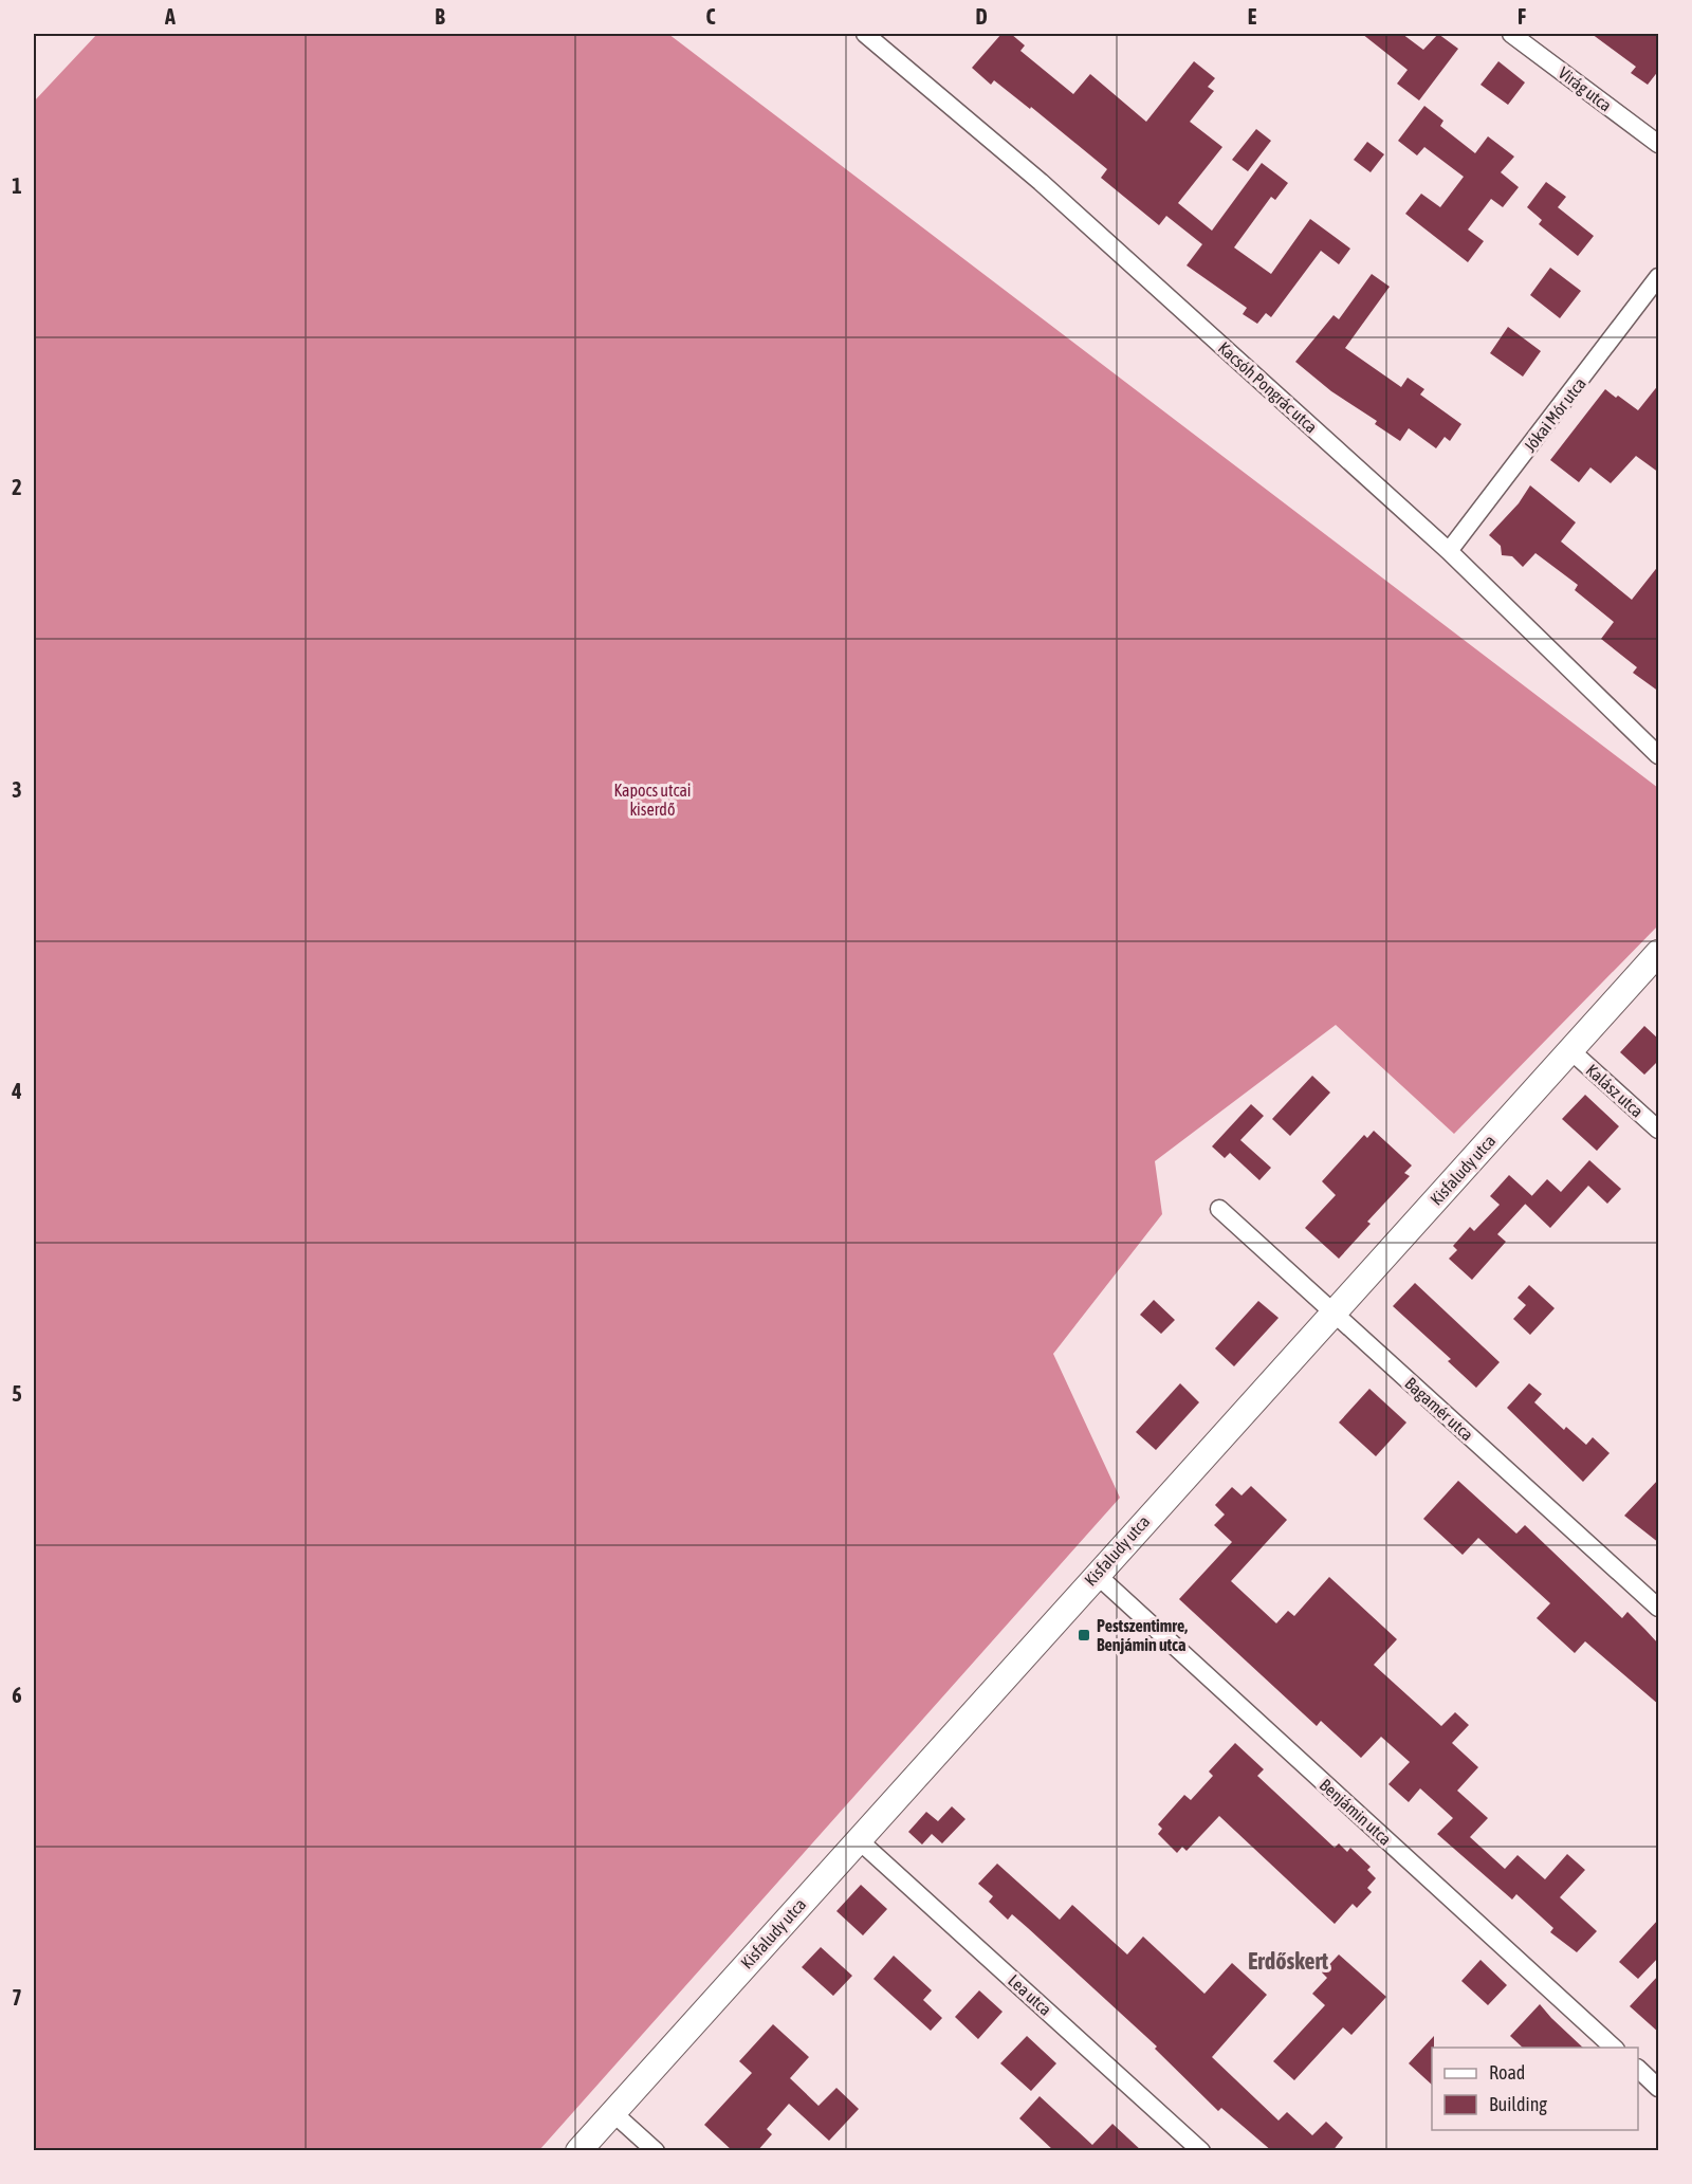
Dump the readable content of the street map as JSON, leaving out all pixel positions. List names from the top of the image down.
{
  "streets": {
    "street": [
      "Virág utca",
      "Kacsóh Pongrác utca",
      "Jókai Mór utca",
      "Kalász utca",
      "Kisfaludy utca",
      "Bagamér utca",
      "Benjámin utca",
      "Lea utca"
    ]
  },
  "crossings": [
    ["Kacsóh Pongrác utca", "Jókai Mór utca"],
    ["Kalász utca", "Kisfaludy utca"],
    ["Kisfaludy utca", "Bagamér utca"],
    ["Kisfaludy utca", "Benjámin utca"],
    ["Kisfaludy utca", "Lea utca"]
  ],
  "districts": ["Erdőskert"],
  "parks": ["Kapocs utcai kiserdő"],
  "places": {
    "transit": ["Pestszentimre, Benjámin utca"]
  },
  "legend": ["Road", "Building"],
  "grid": {
    "columns": [
      "A",
      "B",
      "C",
      "D",
      "E",
      "F"
    ],
    "rows": [
      "1",
      "2",
      "3",
      "4",
      "5",
      "6",
      "7"
    ]
  }
}
